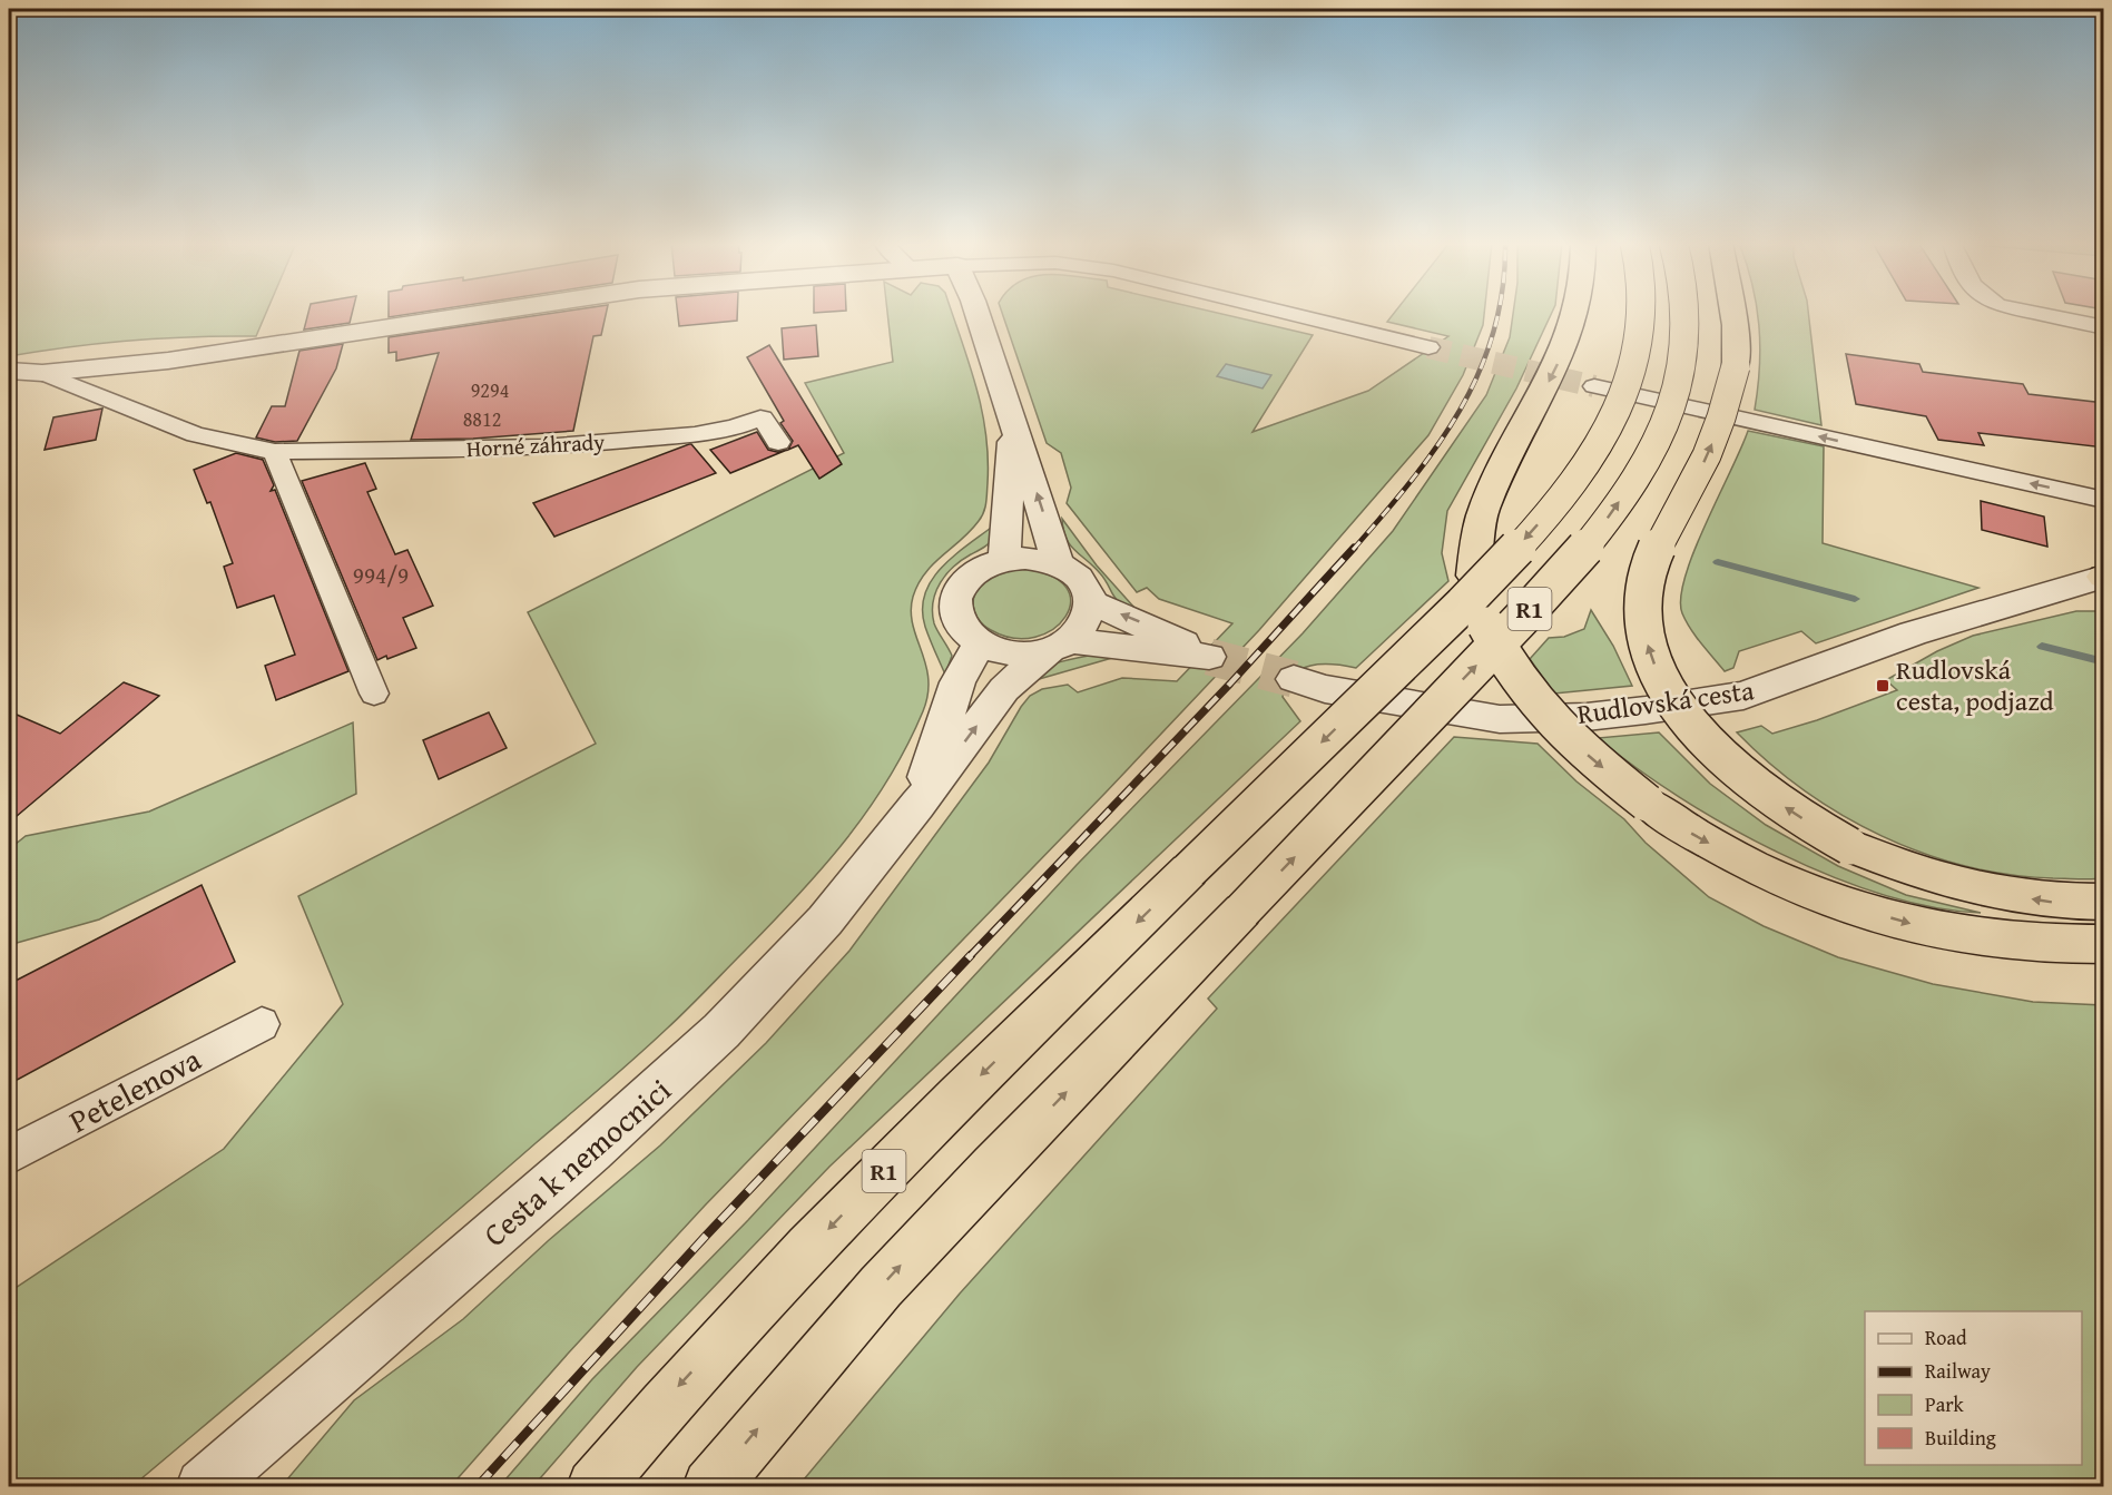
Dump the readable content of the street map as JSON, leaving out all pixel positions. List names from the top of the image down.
{
  "streets": {
    "highway": ["R1"],
    "street": [
      "Horné záhrady",
      "Rudlovská cesta",
      "Petelenova",
      "Cesta k nemocnici"
    ]
  },
  "places": {
    "transit": ["Rudlovská cesta, podjazd"]
  },
  "house_numbers": ["9294", "8812", "994/9"],
  "legend": [
    "Road",
    "Railway",
    "Park",
    "Building"
  ]
}
